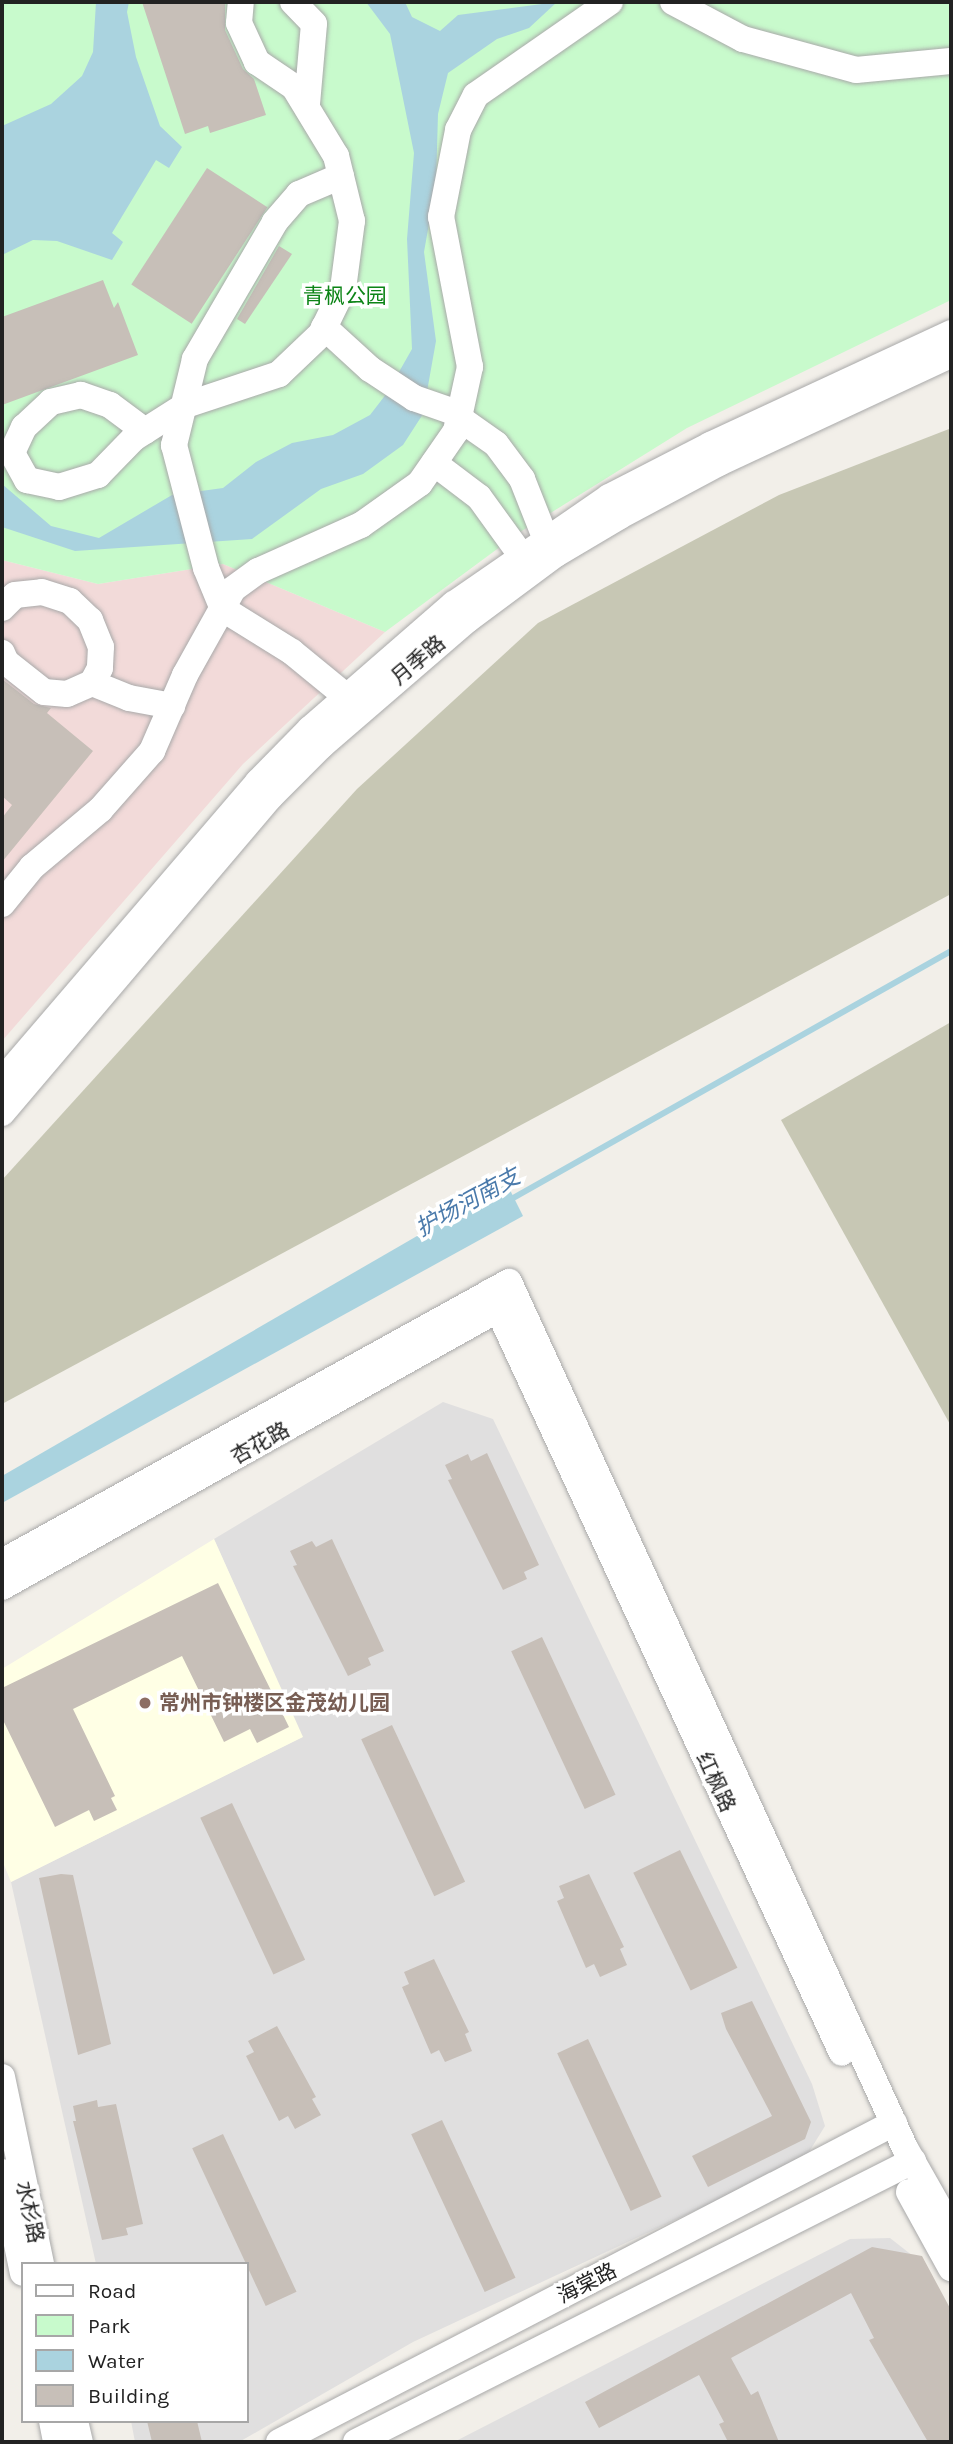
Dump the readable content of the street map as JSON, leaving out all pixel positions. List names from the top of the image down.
{
  "streets": {
    "street": [
      "月季路",
      "杏花路",
      "红枫路",
      "水杉路",
      "海棠路"
    ]
  },
  "crossings": [
    ["杏花路", "红枫路"],
    ["红枫路", "海棠路"]
  ],
  "water": ["护场河南支"],
  "parks": ["青枫公园"],
  "places": ["常州市钟楼区金茂幼儿园"],
  "legend": [
    "Road",
    "Park",
    "Water",
    "Building"
  ]
}
